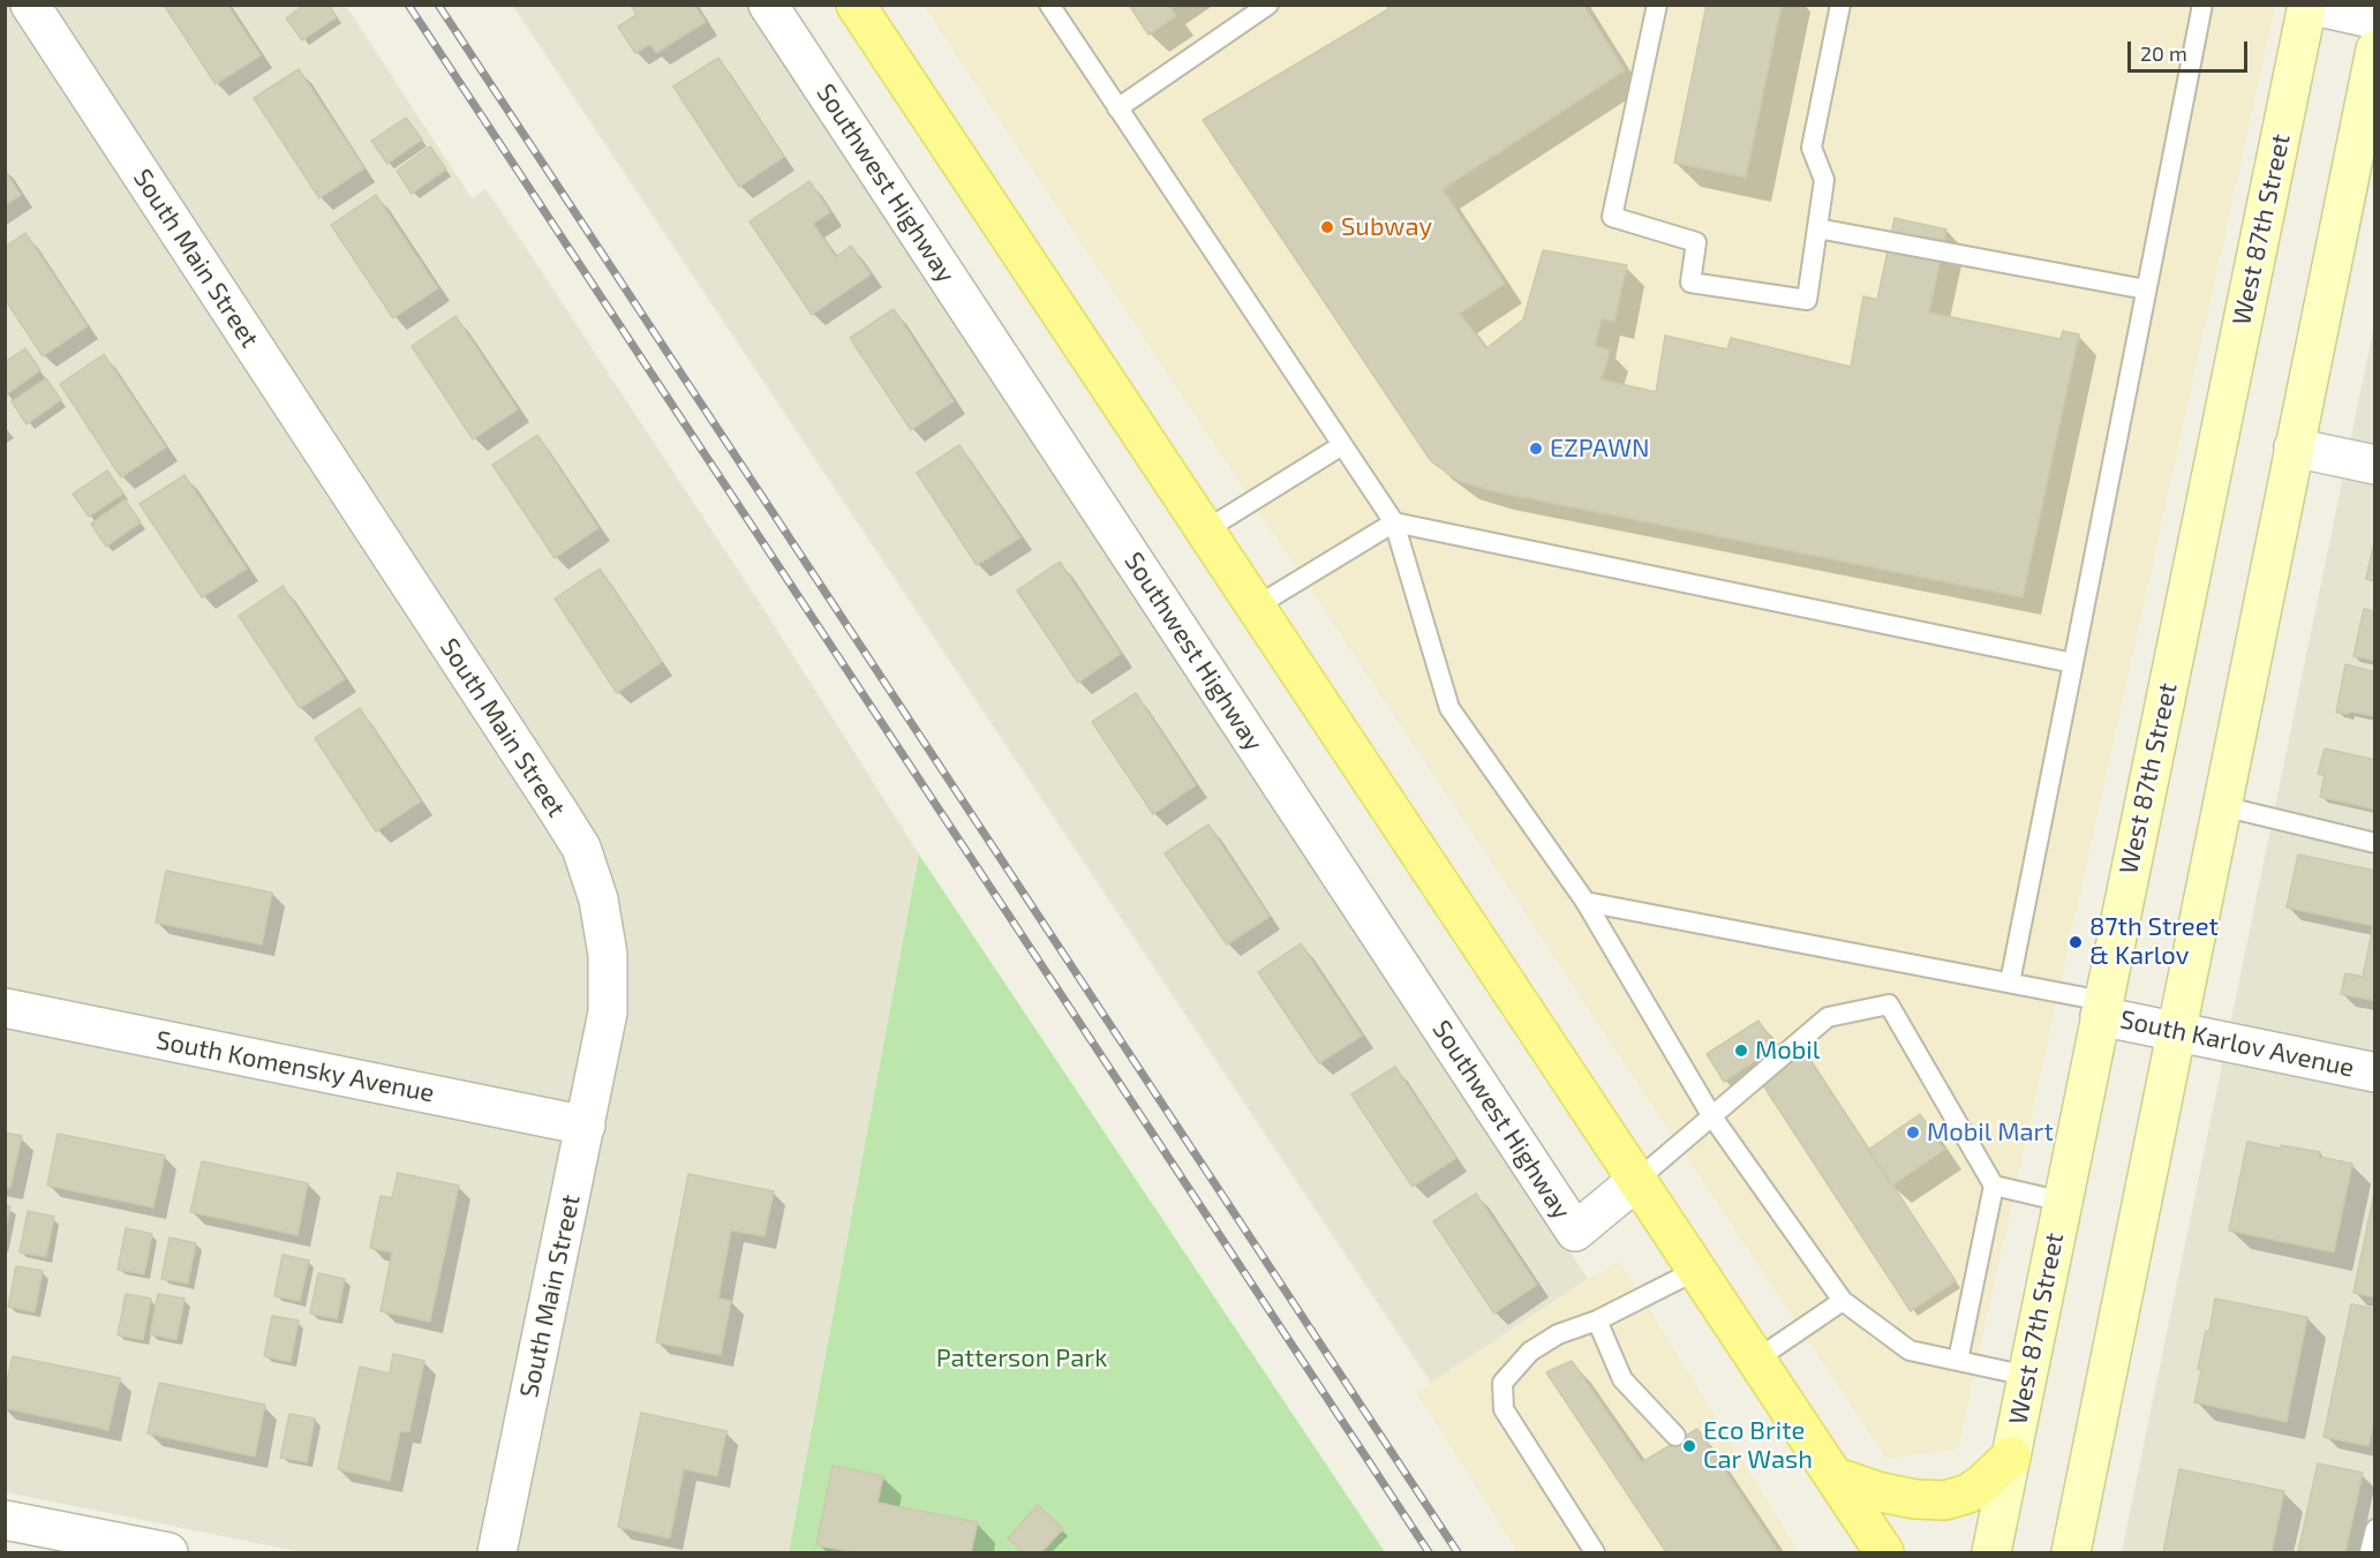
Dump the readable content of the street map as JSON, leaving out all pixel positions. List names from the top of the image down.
{
  "streets": {
    "main road": ["West 87th Street"],
    "street": [
      "Southwest Highway",
      "South Main Street",
      "South Karlov Avenue",
      "South Komensky Avenue"
    ]
  },
  "crossings": [
    ["West 87th Street", "South Karlov Avenue"],
    ["South Main Street", "South Komensky Avenue"]
  ],
  "parks": ["Patterson Park"],
  "places": [
    "Subway",
    "EZPAWN",
    "87th Street & Karlov",
    "Mobil",
    "Mobil Mart",
    "Eco Brite Car Wash"
  ],
  "scale_bar": "20 m"
}
